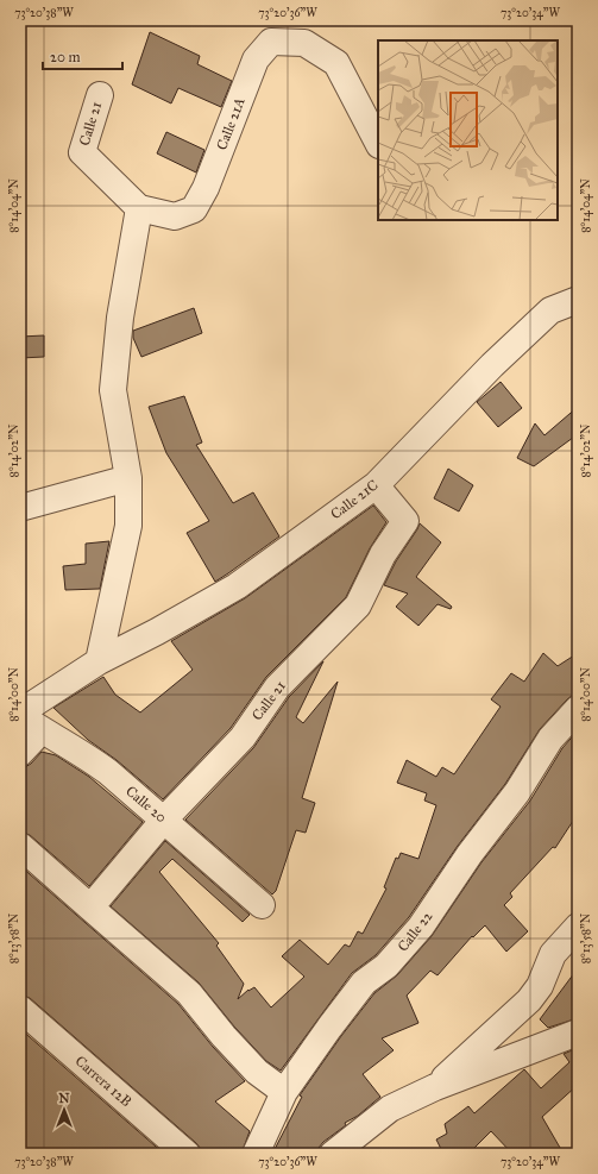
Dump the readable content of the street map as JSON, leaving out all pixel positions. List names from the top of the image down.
{
  "streets": {
    "street": [
      "Calle 21",
      "Calle 21A",
      "Calle 21C",
      "Calle 20",
      "Calle 22",
      "Carrera 12B"
    ]
  },
  "crossings": [
    ["Calle 21", "Calle 21A"],
    ["Calle 21", "Calle 21C"],
    ["Calle 21", "Calle 20"],
    ["Calle 21C", "Calle 20"]
  ],
  "scale_bar": "20 m",
  "north": "top",
  "coordinates": [
    "73°20'38\"W",
    "73°20'36\"W",
    "73°20'34\"W",
    "8°14'04\"N",
    "8°14'02\"N",
    "8°14'00\"N",
    "8°13'58\"N"
  ]
}
